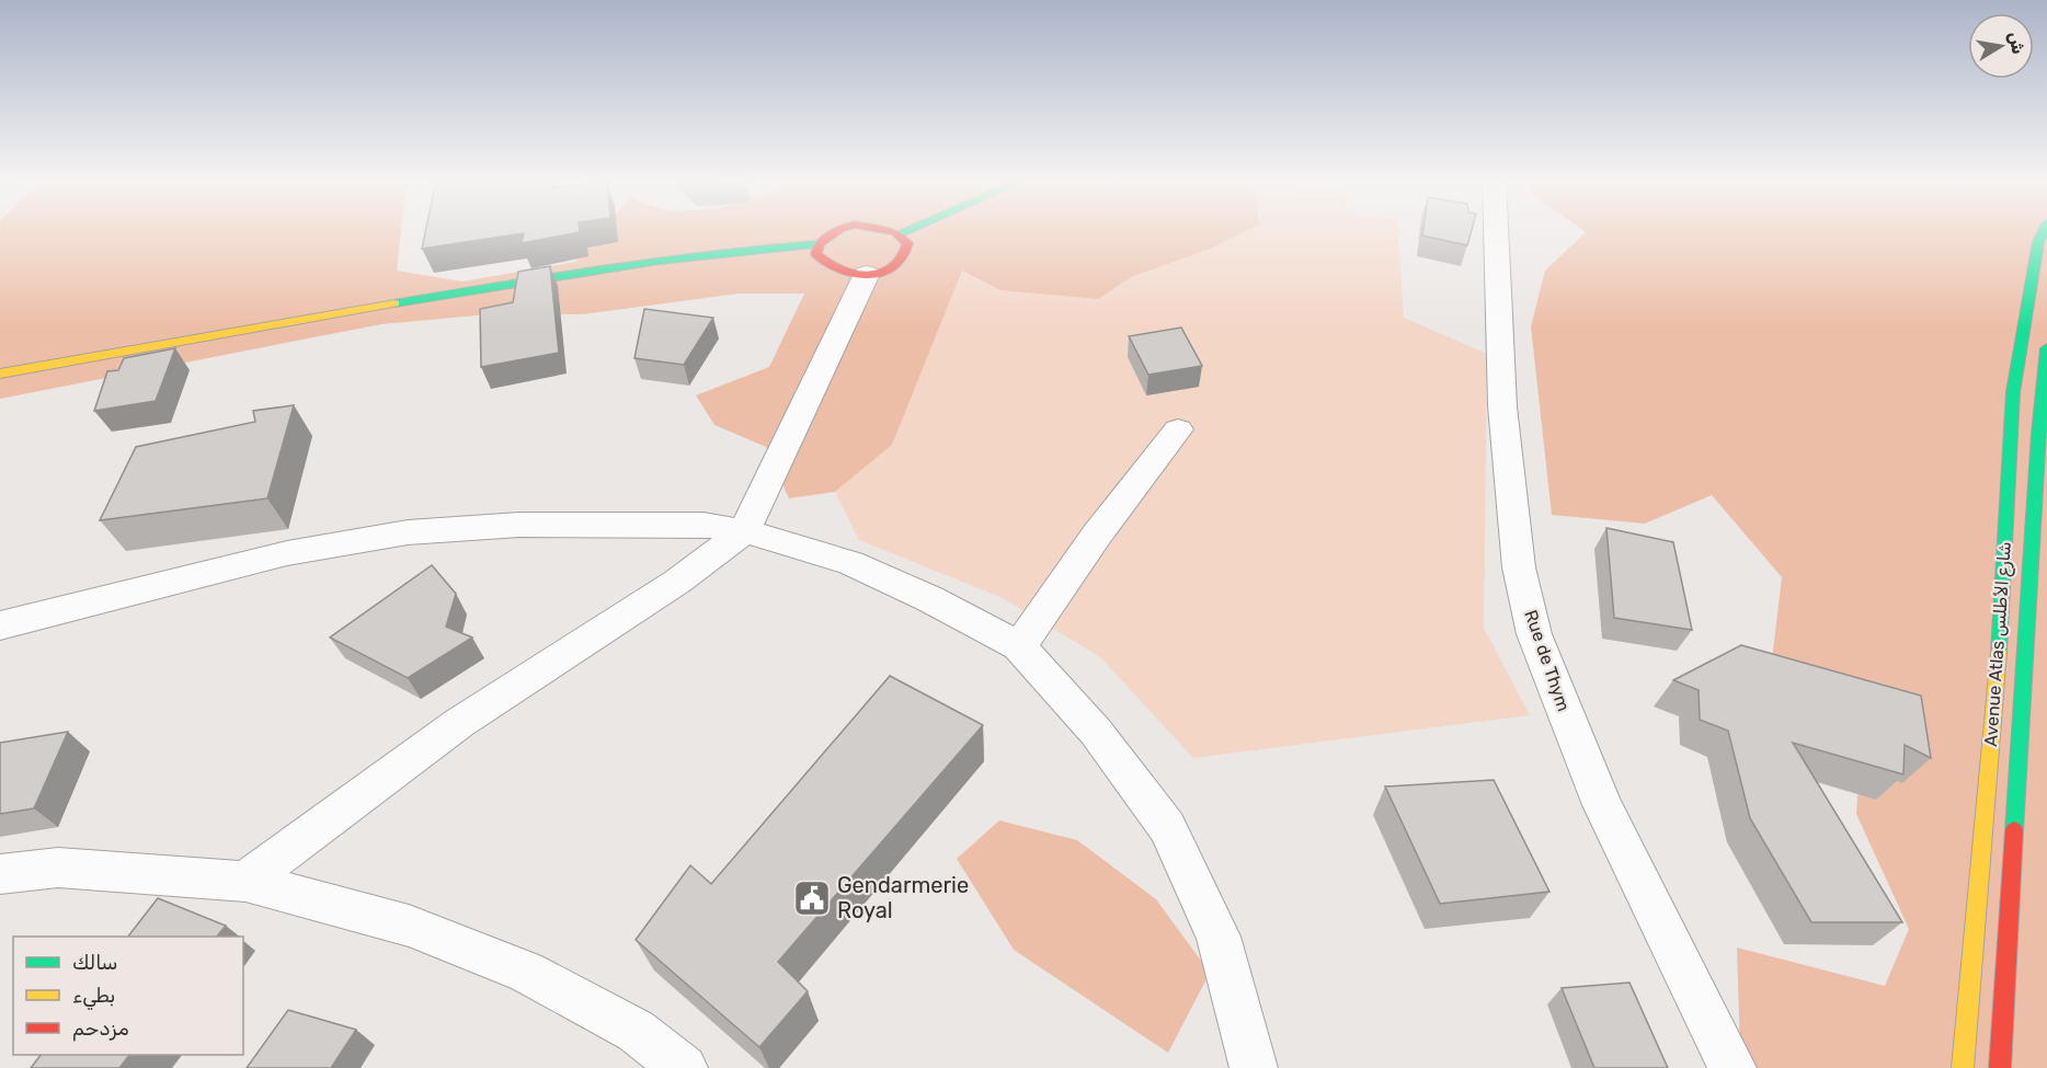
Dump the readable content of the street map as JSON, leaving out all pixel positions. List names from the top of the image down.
{
  "streets": {
    "street": ["Avenue Atlas شارع الأطلس", "Rue de Thym"]
  },
  "places": {
    "public building": ["Gendarmerie Royal"]
  },
  "legend": ["سالك", "بطيء", "مزدحم"],
  "north": "right"
}
